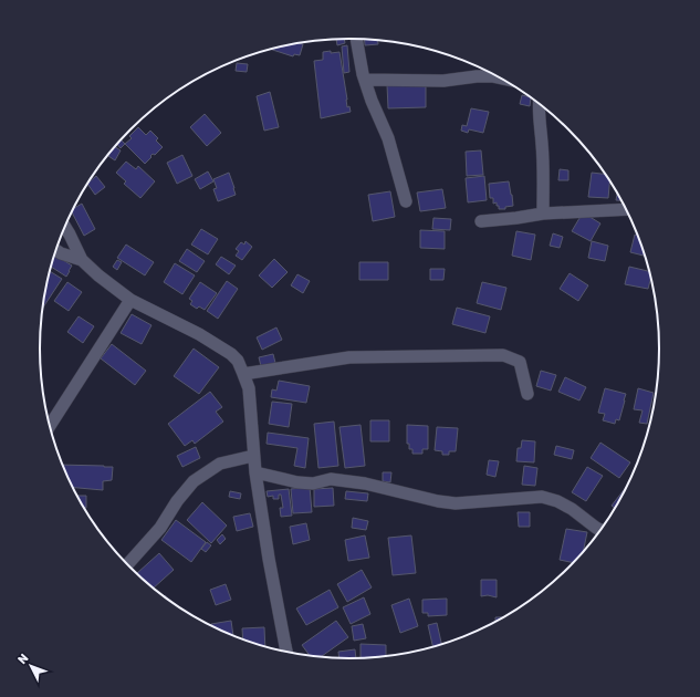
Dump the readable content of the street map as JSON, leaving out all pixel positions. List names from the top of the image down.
{
  "north": "top left"
}
